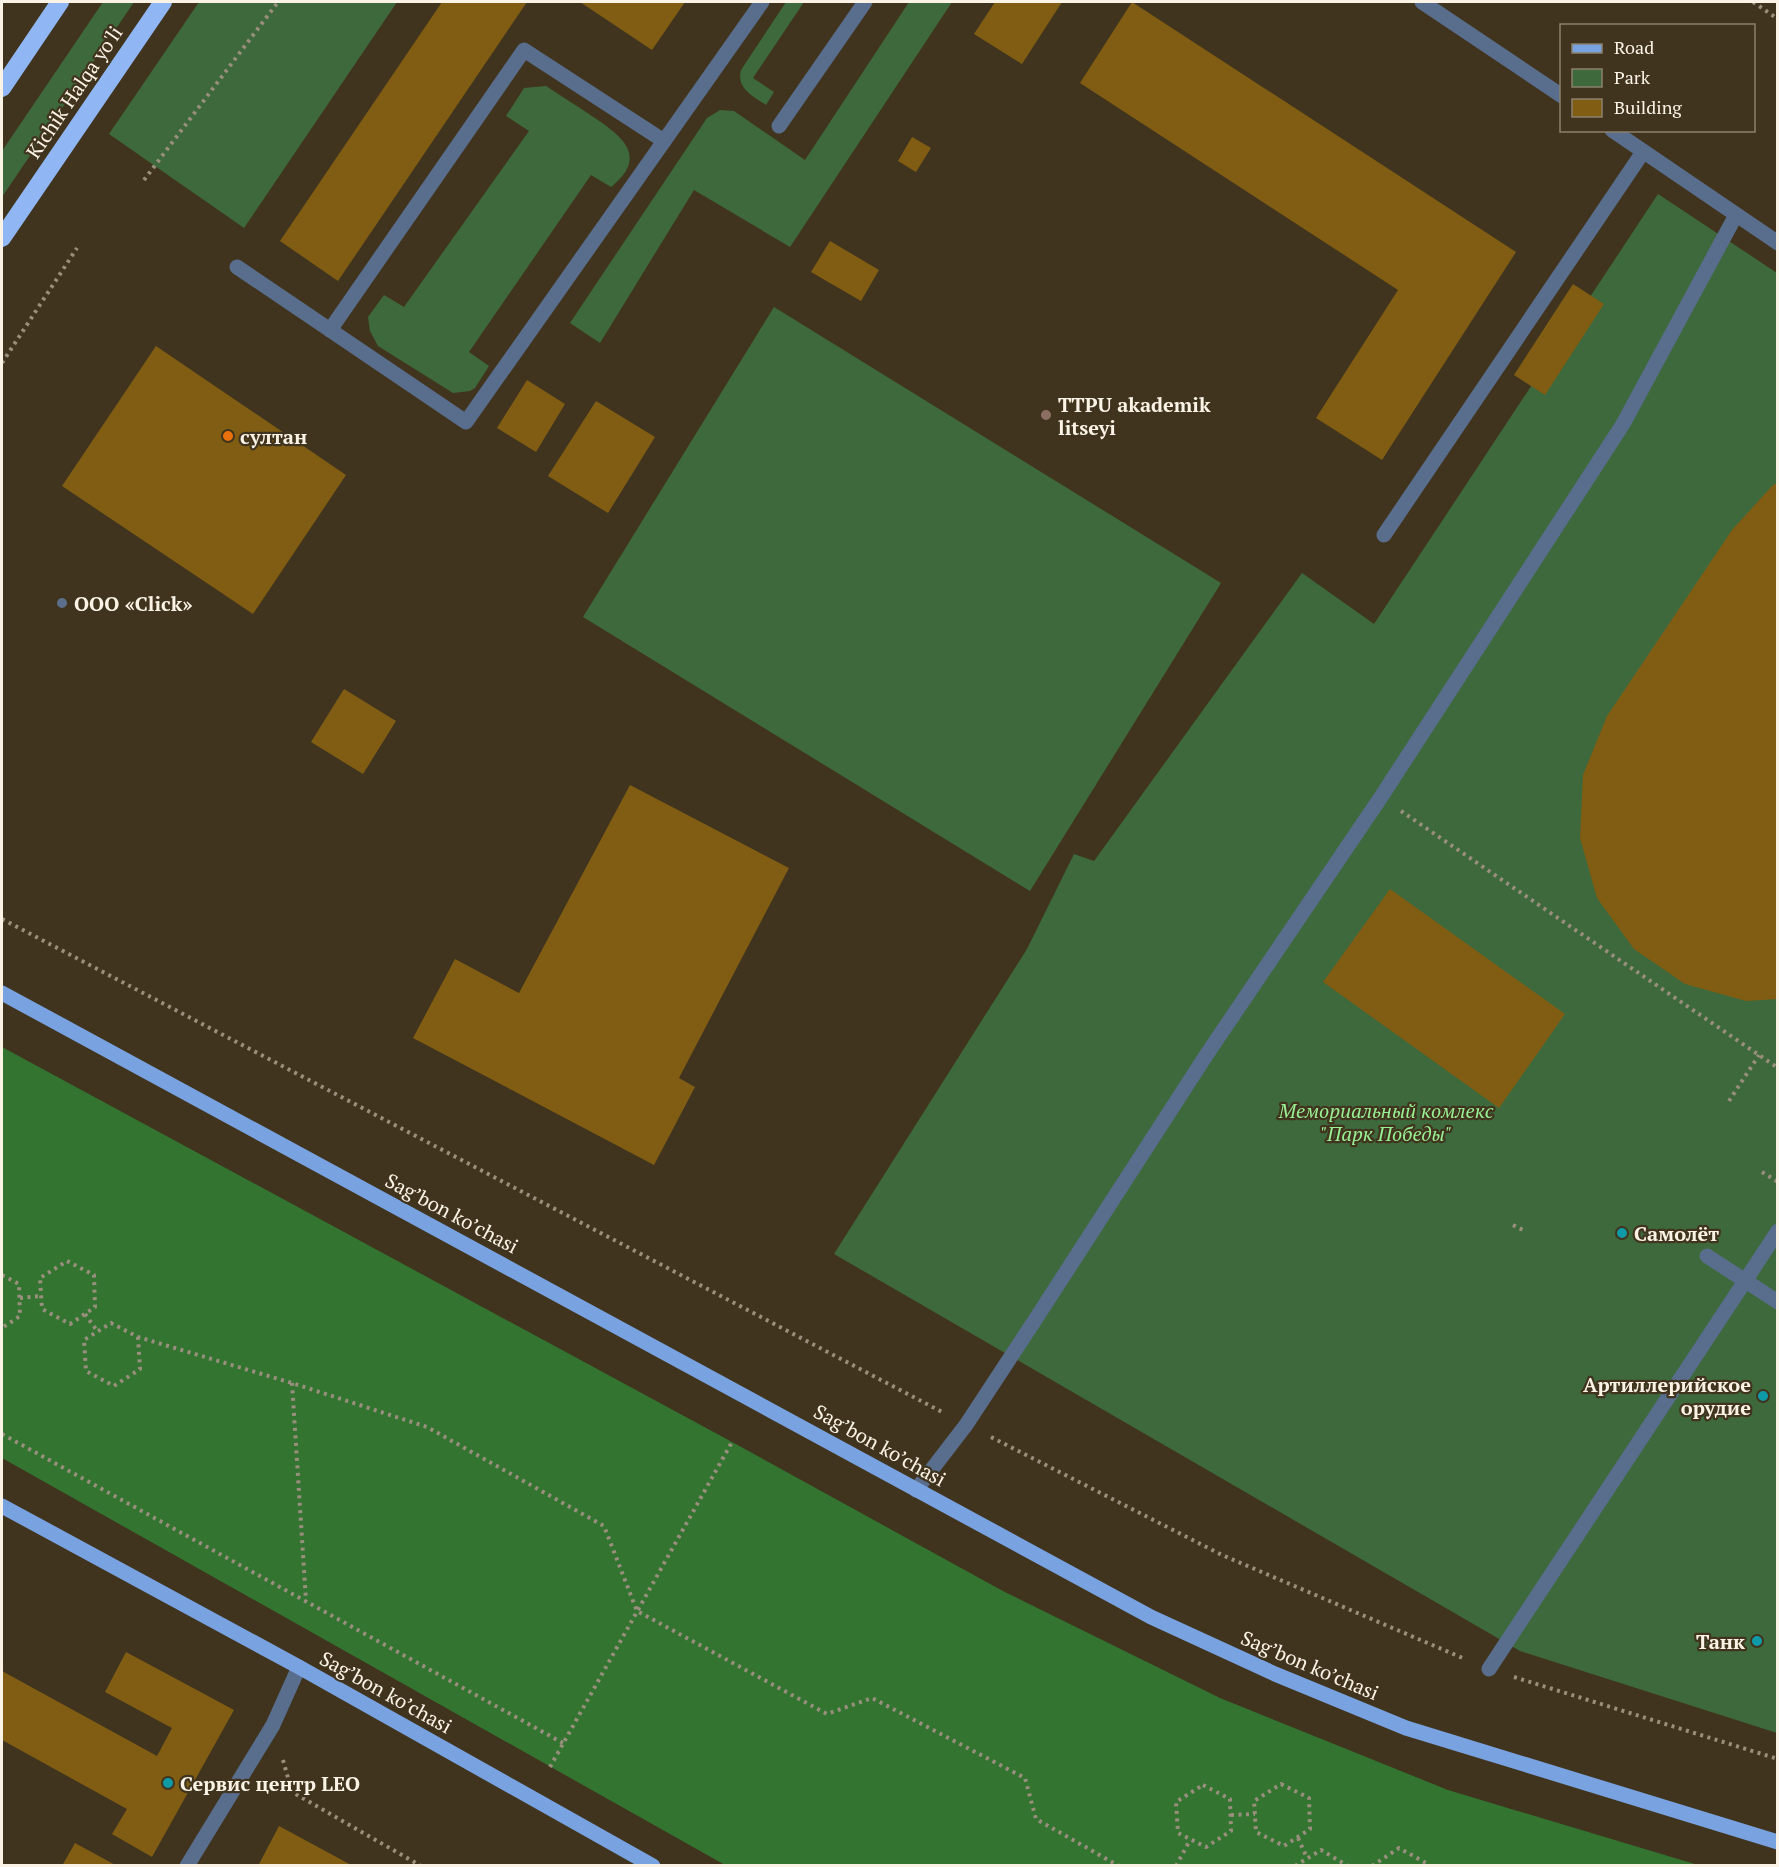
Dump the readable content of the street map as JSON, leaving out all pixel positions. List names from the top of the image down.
{
  "streets": {
    "highway": ["Kichik Halqa yo'li"],
    "main road": ["Sag’bon ko’chasi"]
  },
  "parks": ["Мемориальный комлекс \"Парк Победы\""],
  "places": [
    "TTPU akademik litseyi",
    "султан",
    "OOO «Click»",
    "Самолёт",
    "Артиллерийское орудие",
    "Танк",
    "Сервис центр LEO"
  ],
  "legend": ["Road", "Park", "Building"]
}
